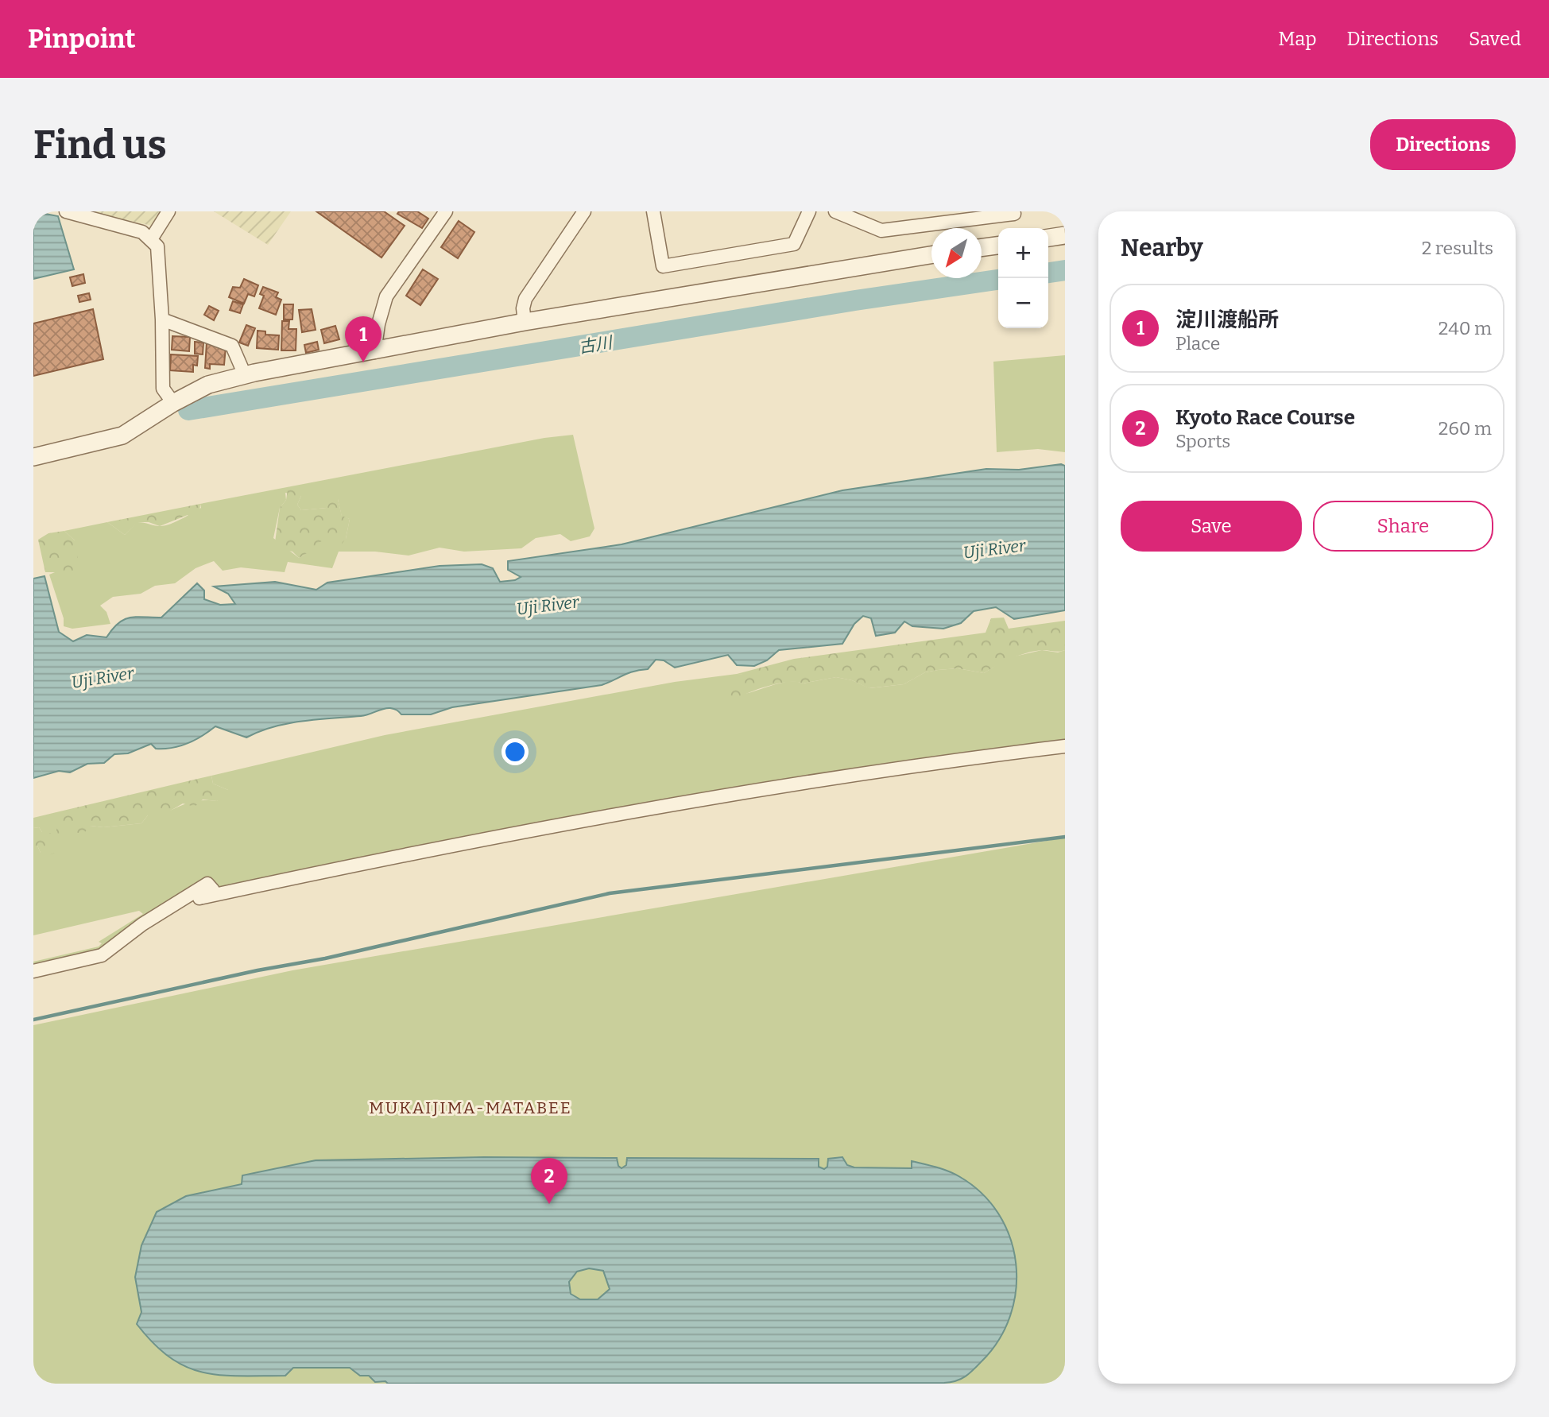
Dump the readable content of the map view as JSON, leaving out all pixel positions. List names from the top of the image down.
{
  "districts": ["MUKAIJIMA-MATABEE"],
  "water": ["古川", "Uji River"],
  "north": "bottom left",
  "page": {
    "header": "Pinpoint",
    "nav": ["Map", "Directions", "Saved"],
    "buttons": [
      "Directions",
      ["Save", "Share"]
    ],
    "title": "Find us",
    "heading": ["Nearby", "2 results"],
    "map_buttons": ["+", "−"],
    "list": [
      {
        "mark": "1",
        "name": "淀川渡船所",
        "note": "Place",
        "value": "240 m"
      },
      {
        "mark": "2",
        "name": "Kyoto Race Course",
        "note": "Sports",
        "value": "260 m"
      }
    ],
    "pins": ["1", "2"]
  }
}
